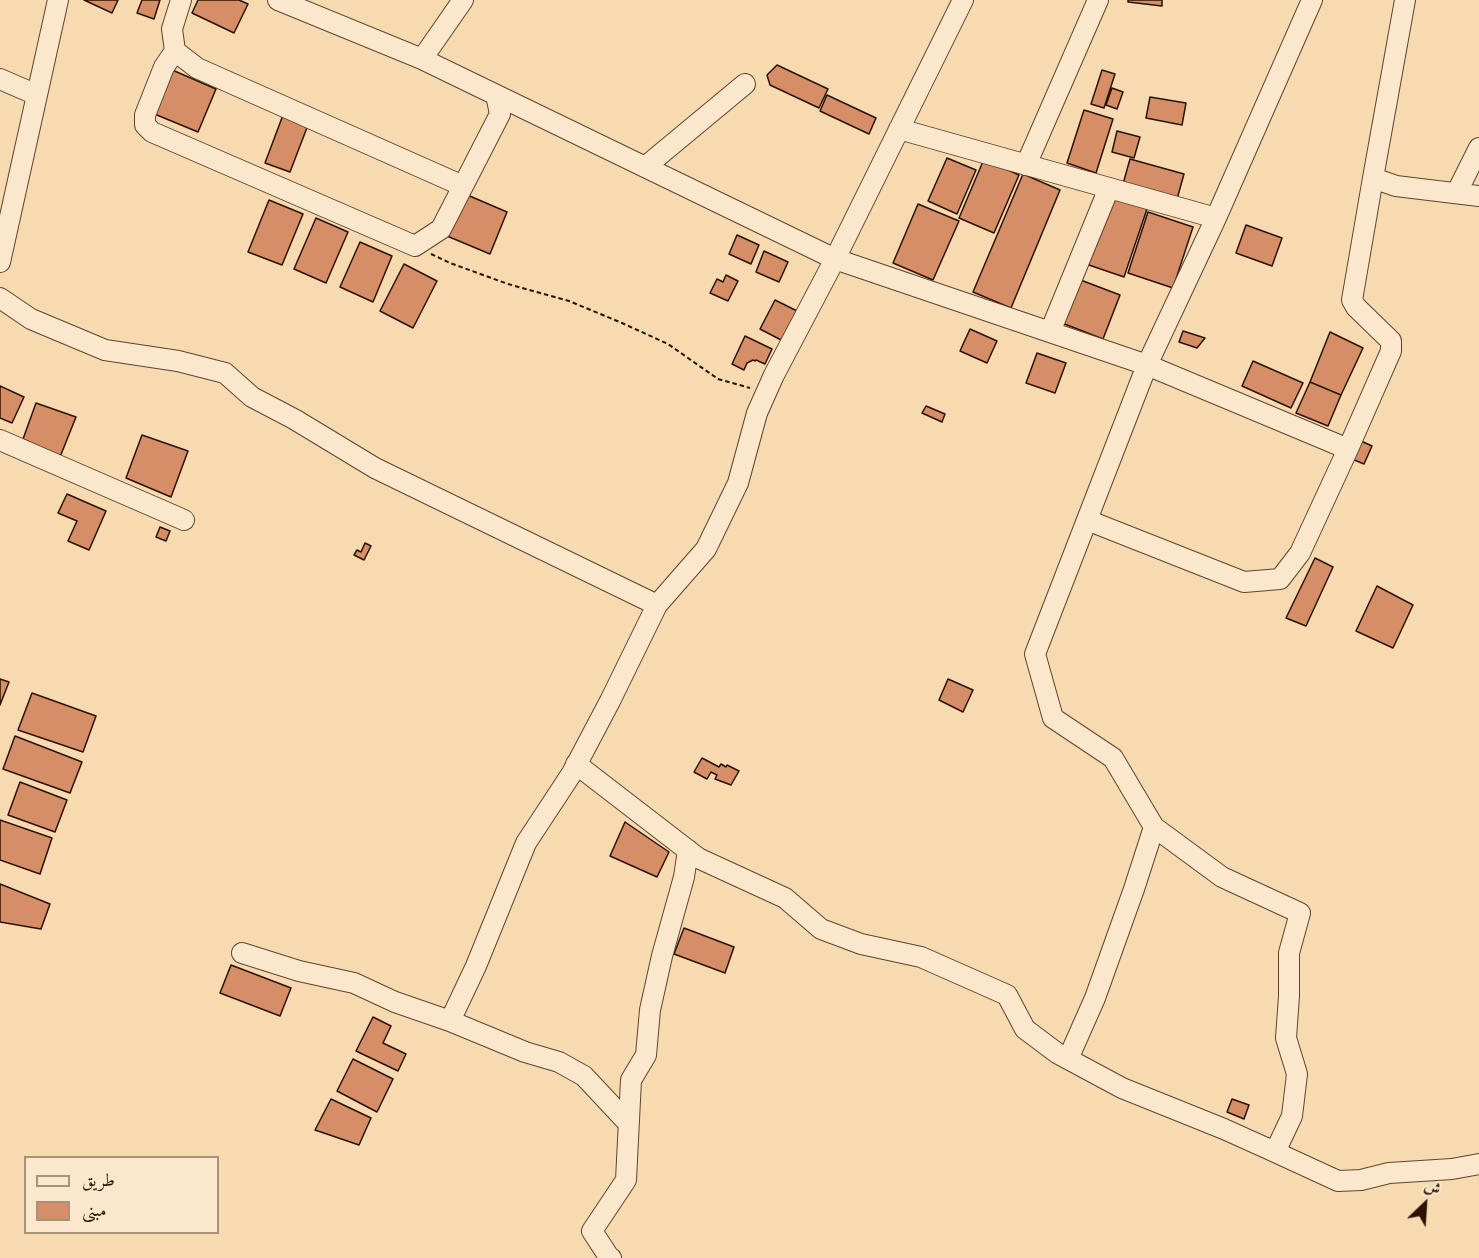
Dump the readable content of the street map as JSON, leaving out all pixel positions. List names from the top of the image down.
{
  "legend": ["طريق", "مبنى"],
  "north": "top right"
}
